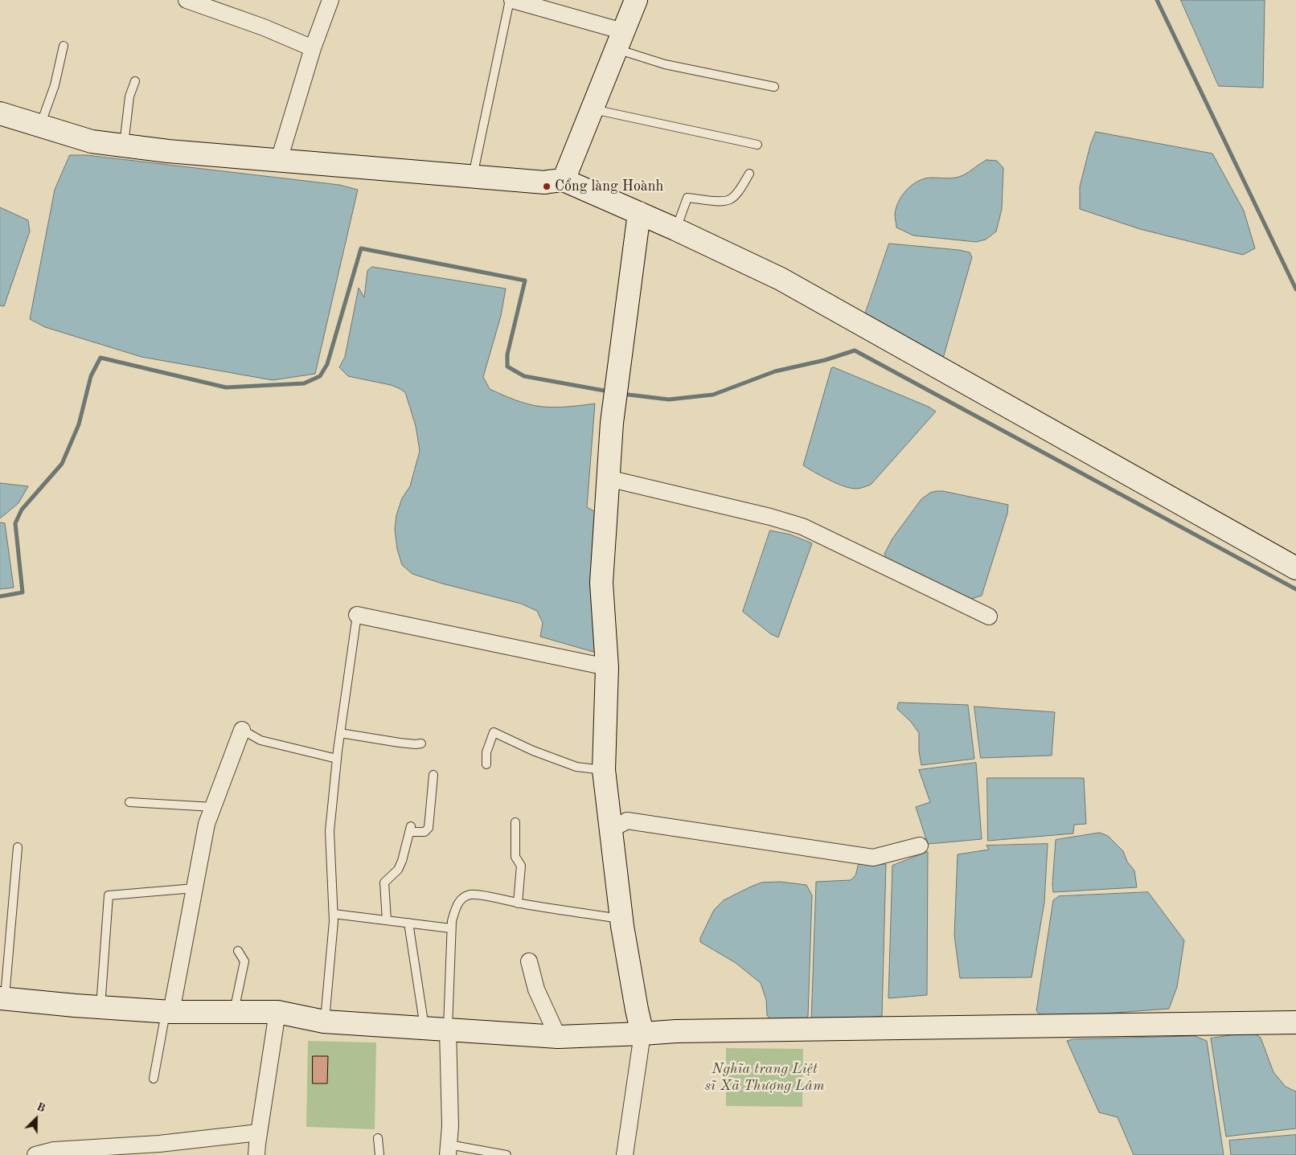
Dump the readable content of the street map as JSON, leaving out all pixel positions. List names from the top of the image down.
{
  "parks": ["Nghĩa trang Liệt sĩ Xã Thượng Lâm"],
  "places": ["Cổng làng Hoành"],
  "north": "top right"
}
